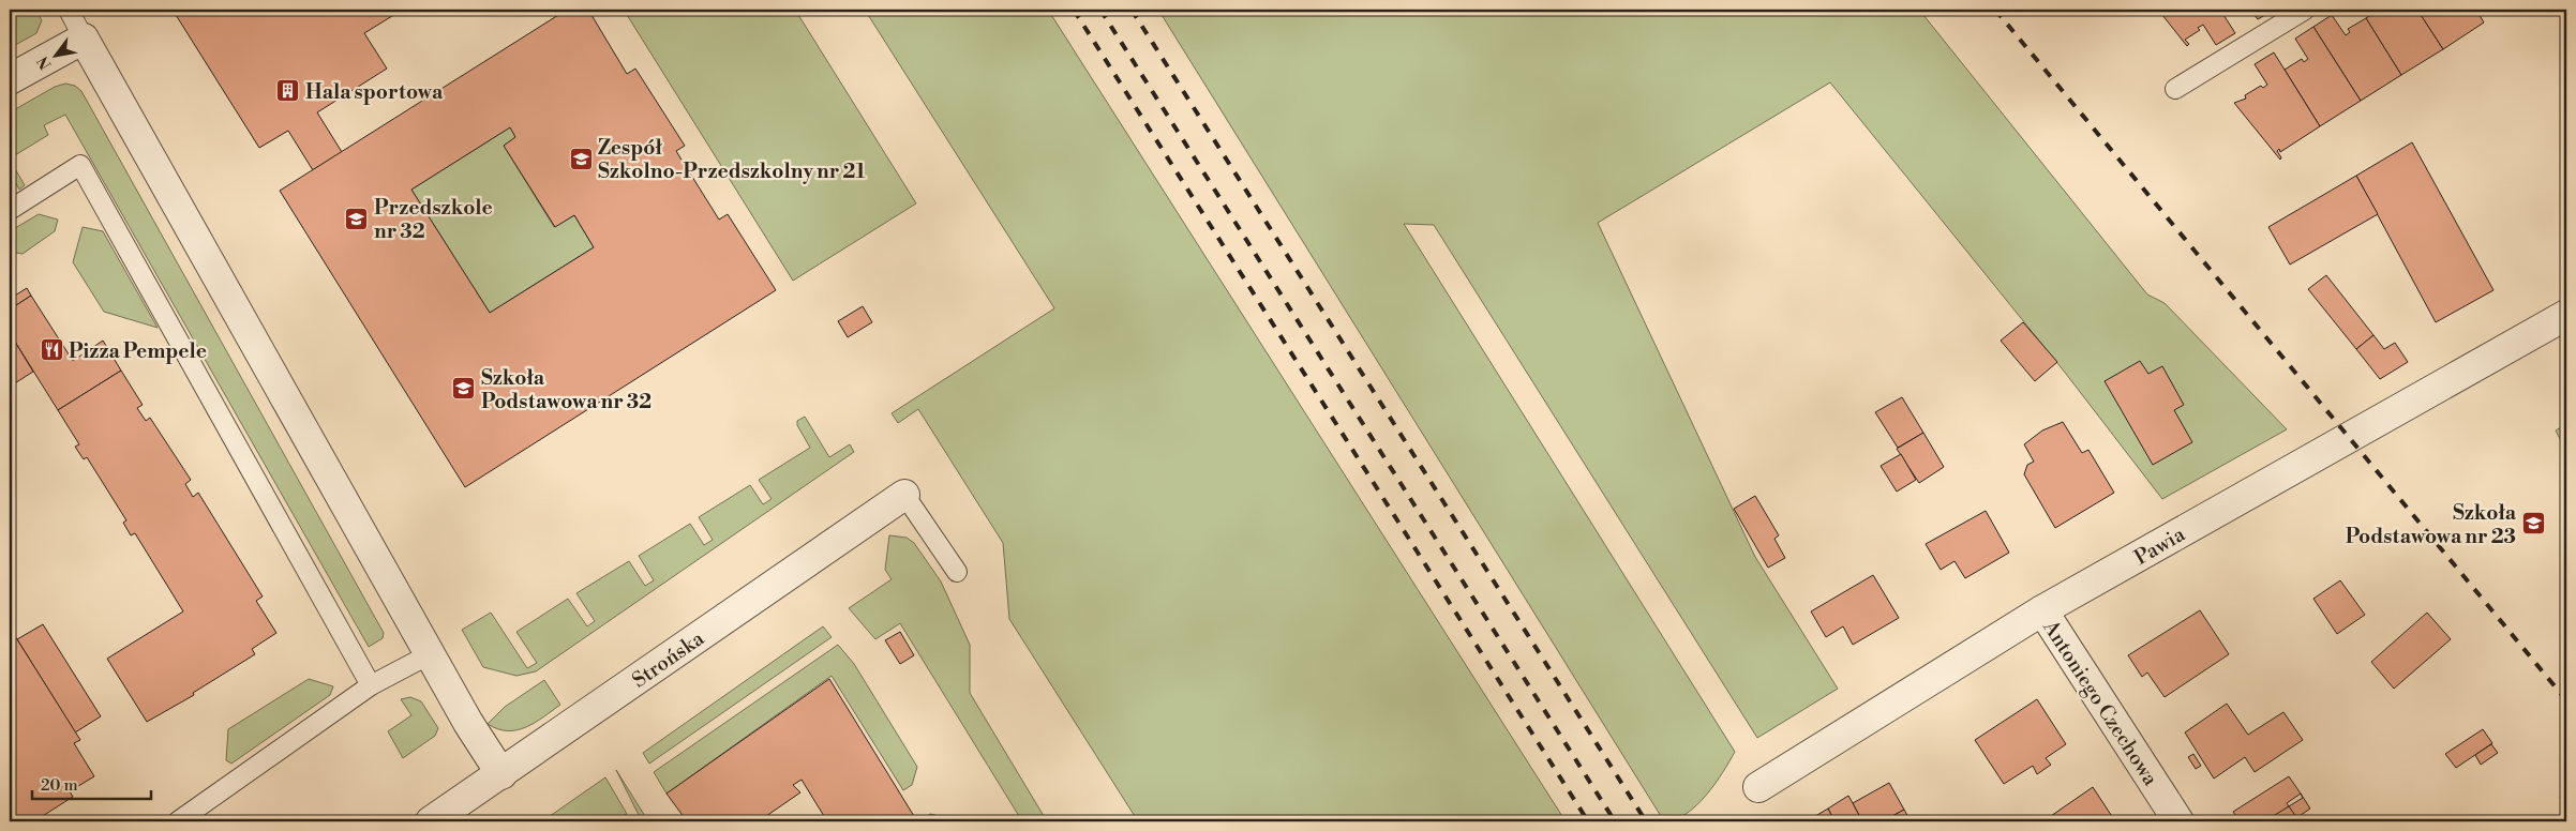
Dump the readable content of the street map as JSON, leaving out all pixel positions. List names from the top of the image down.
{
  "streets": {
    "street": ["Pawia", "Strońska", "Antoniego Czechowa"]
  },
  "crossings": [
    ["Pawia", "Antoniego Czechowa"]
  ],
  "places": {
    "building": ["Hala sportowa"],
    "school or university": [
      "Zespół Szkolno-Przedszkolny nr 21",
      "Przedszkole nr 32",
      "Szkoła Podstawowa nr 32",
      "Szkoła Podstawowa nr 23"
    ],
    "restaurant": ["Pizza Pempele"]
  },
  "scale_bar": "20 m",
  "north": "bottom left"
}
